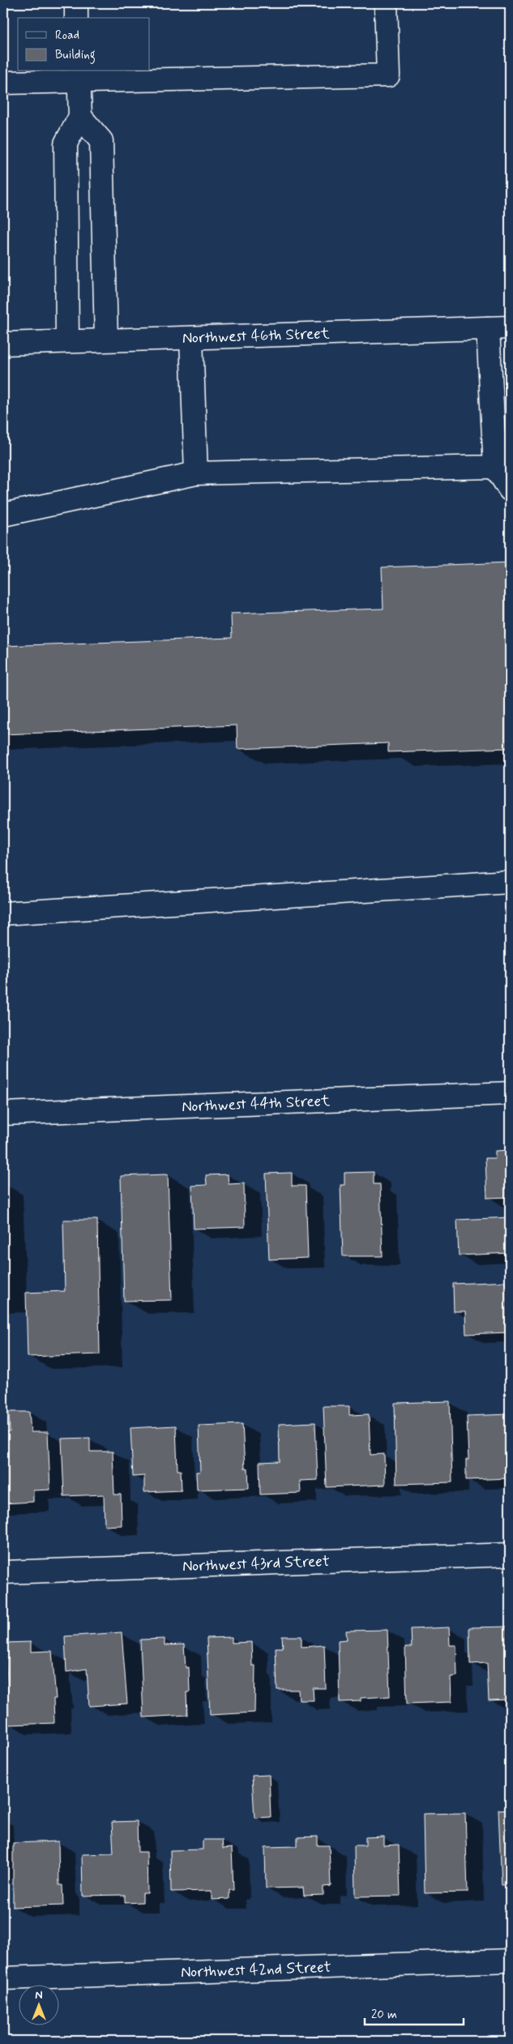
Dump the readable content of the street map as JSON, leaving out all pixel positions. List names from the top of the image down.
{
  "streets": {
    "street": [
      "Northwest 46th Street",
      "Northwest 44th Street",
      "Northwest 43rd Street",
      "Northwest 42nd Street"
    ]
  },
  "legend": ["Road", "Building"],
  "scale_bar": "20 m",
  "north": "top"
}
